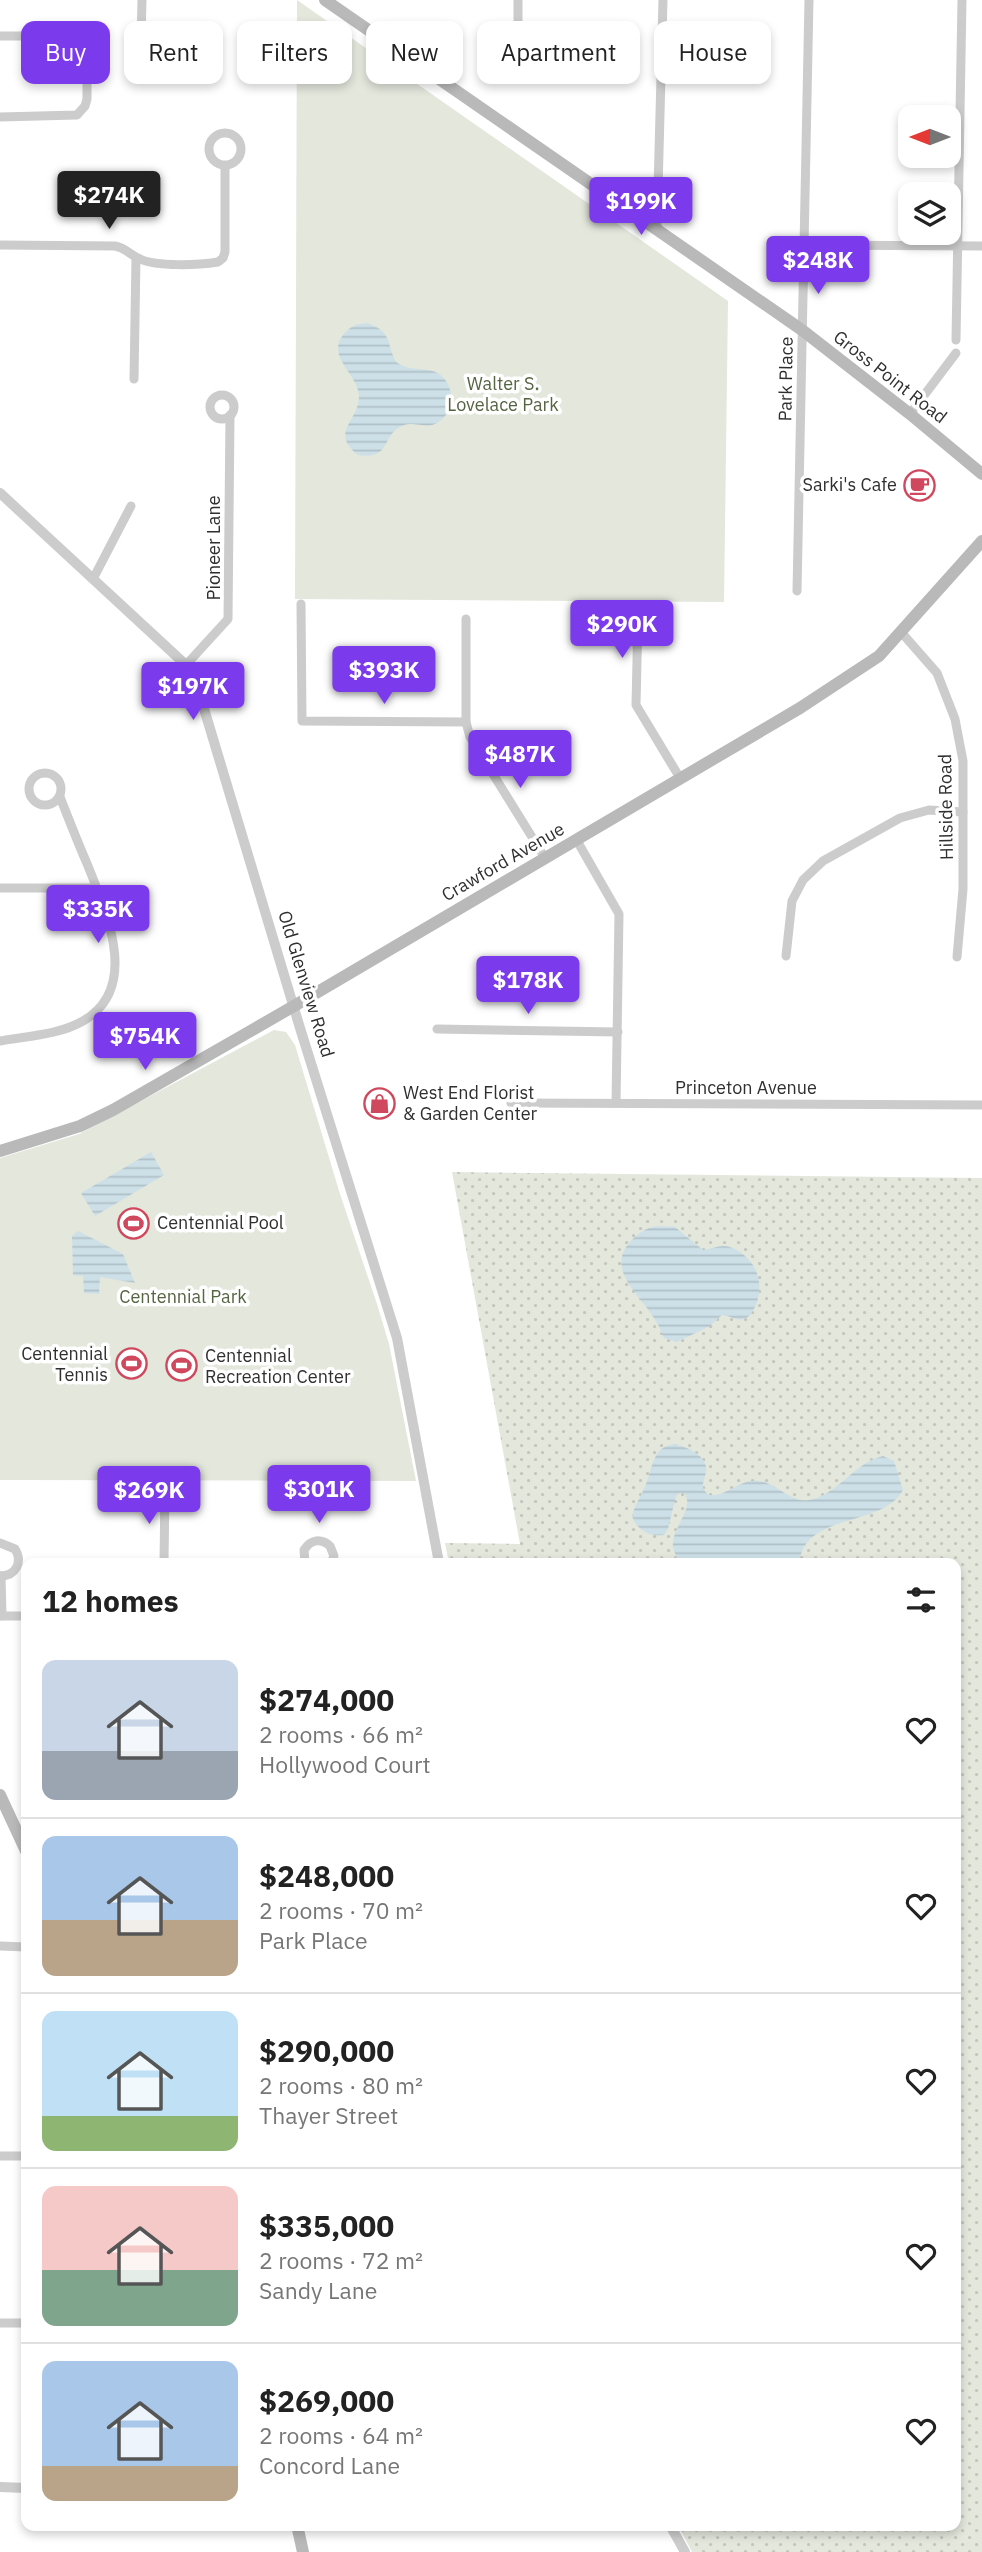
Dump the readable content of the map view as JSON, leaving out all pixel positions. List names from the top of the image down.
{
  "streets": {
    "main road": ["Gross Point Road", "Crawford Avenue"],
    "street": [
      "Park Place",
      "Pioneer Lane",
      "Hillside Road",
      "Old Glenview Road",
      "Princeton Avenue"
    ]
  },
  "crossings": [
    ["Gross Point Road", "Park Place"],
    ["Pioneer Lane", "Old Glenview Road"],
    ["Hillside Road", "Crawford Avenue"],
    ["Crawford Avenue", "Old Glenview Road"]
  ],
  "parks": ["Walter S. Lovelace Park", "Centennial Park"],
  "places": {
    "cafe": ["Sarki's Cafe"],
    "shop": ["West End Florist & Garden Center"],
    "sports": ["Centennial Pool", "Centennial Tennis", "Centennial Recreation Center"]
  },
  "north": "left",
  "page": {
    "chip": [
      "Buy",
      "Rent",
      "Filters",
      "New",
      "Apartment",
      "House"
    ],
    "price": [
      "$274K",
      "$199K",
      "$248K",
      "$290K",
      "$393K",
      "$197K",
      "$487K",
      "$335K",
      "$178K",
      "$754K",
      "$301K",
      "$269K"
    ],
    "heading": "12 homes",
    "list": [
      {
        "name": "$274,000",
        "note": "2 rooms · 66 m² · Hollywood Court"
      },
      {
        "name": "$248,000",
        "note": "2 rooms · 70 m² · Park Place"
      },
      {
        "name": "$290,000",
        "note": "2 rooms · 80 m² · Thayer Street"
      },
      {
        "name": "$335,000",
        "note": "2 rooms · 72 m² · Sandy Lane"
      },
      {
        "name": "$269,000",
        "note": "2 rooms · 64 m² · Concord Lane"
      }
    ]
  }
}
